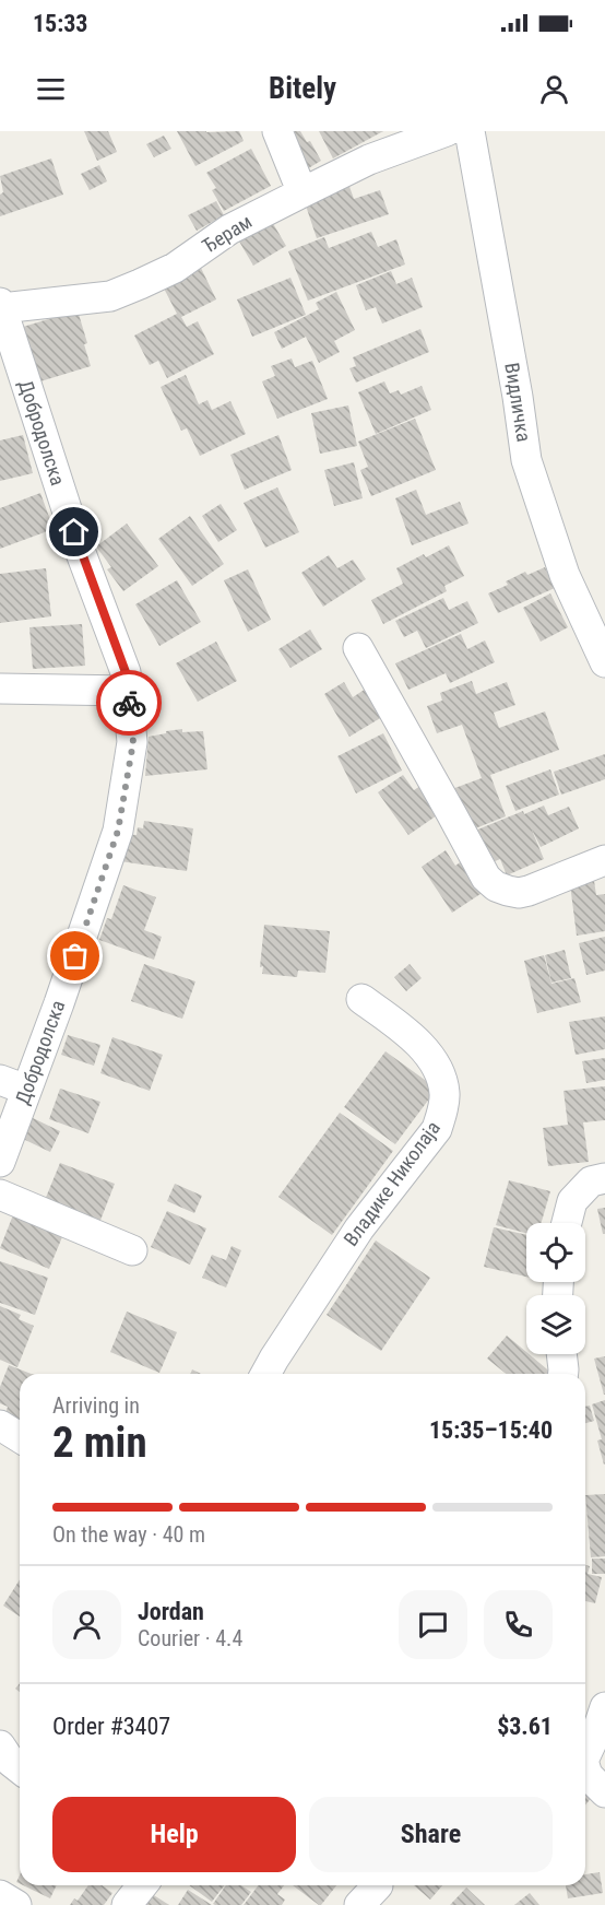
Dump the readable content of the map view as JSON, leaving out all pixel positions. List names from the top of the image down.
{
  "streets": {
    "street": [
      "Ђерам",
      "Видличка",
      "Добродолска",
      "Владике Николаја"
    ]
  },
  "crossings": [
    ["Ђерам", "Добродолска"]
  ],
  "page": {
    "status": "15:33",
    "header": "Bitely",
    "heading": ["2 min", "Arriving in", "15:35–15:40"],
    "panel": [
      "Jordan",
      "Courier · 4.4",
      "Order #3407",
      "$3.61"
    ],
    "bar": "On the way · 40 m",
    "buttons": ["Help", "Share"]
  }
}
